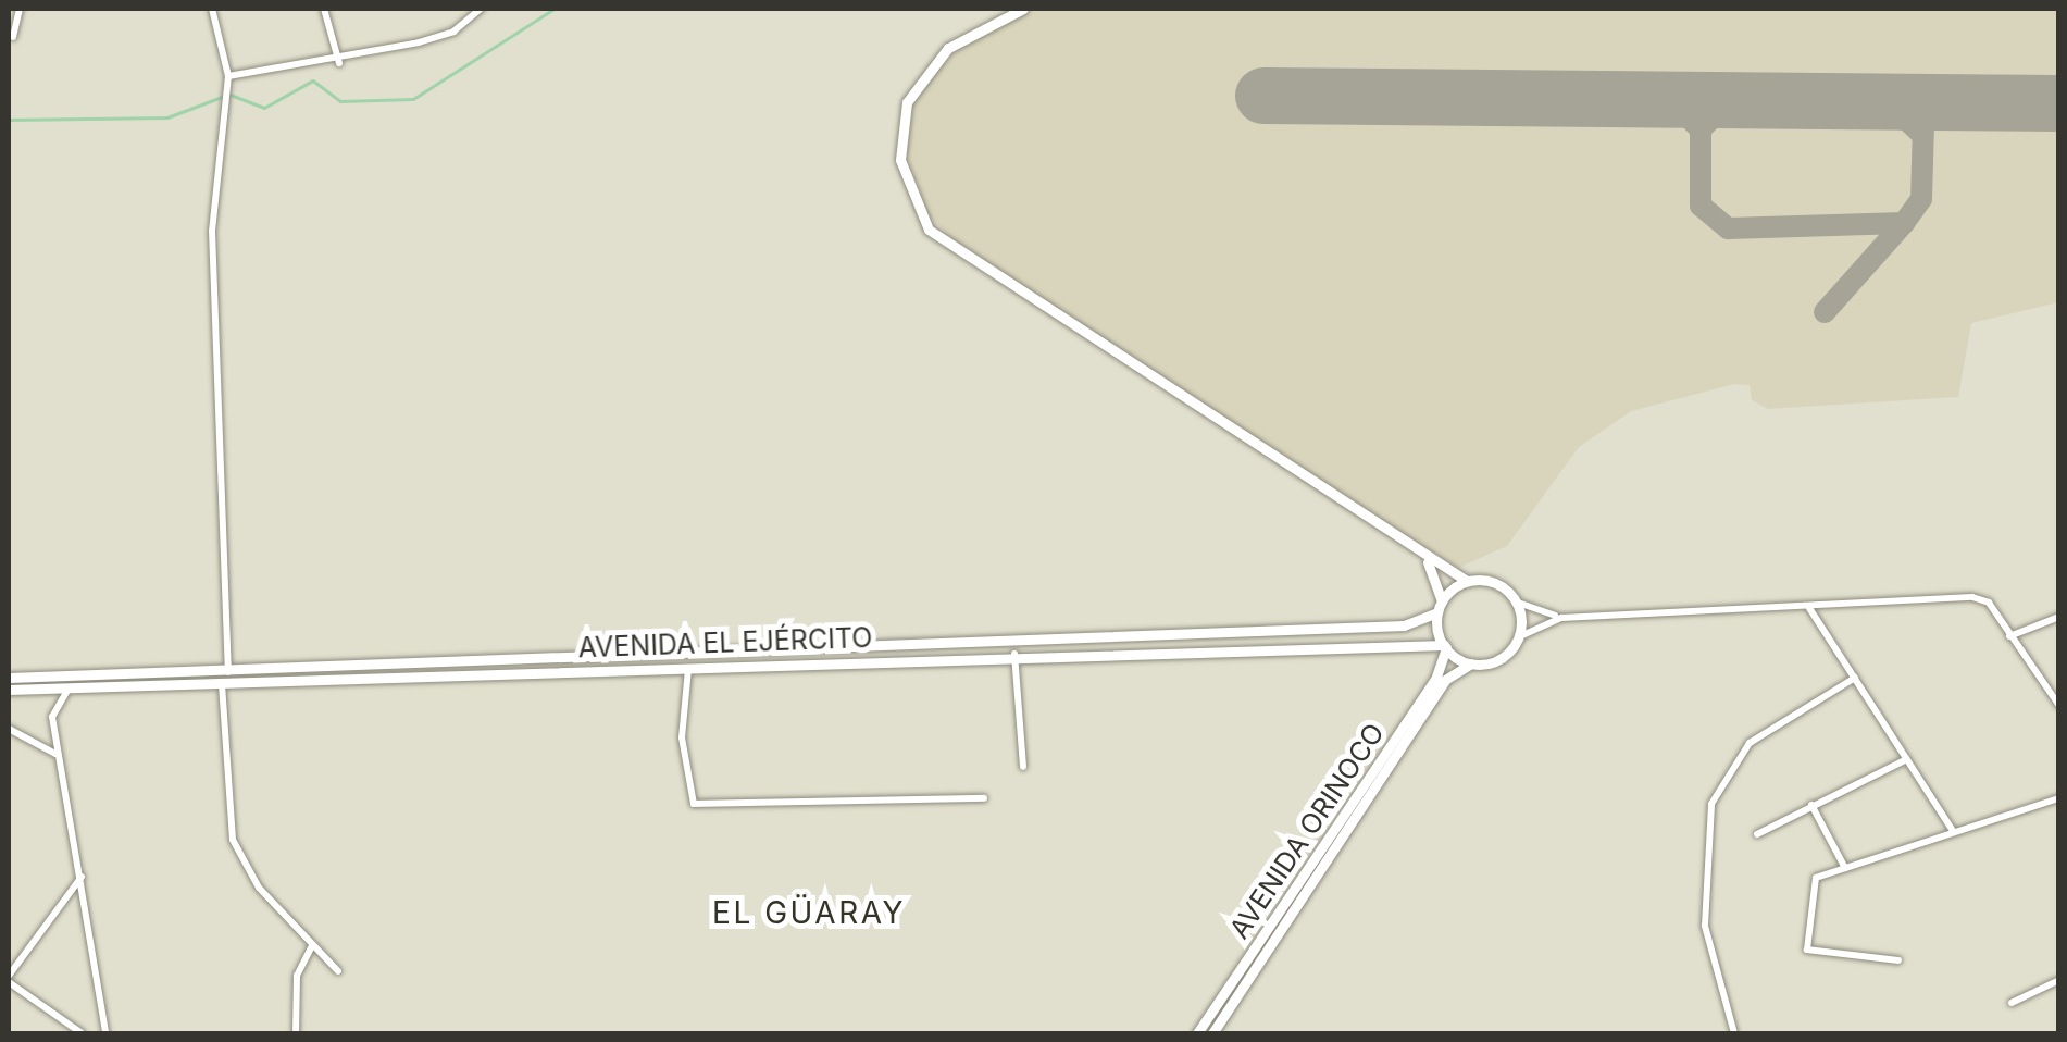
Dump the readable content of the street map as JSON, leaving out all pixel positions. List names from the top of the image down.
{
  "streets": {
    "street": ["AVENIDA EL EJÉRCITO", "AVENIDA ORINOCO"]
  },
  "crossings": [
    ["AVENIDA EL EJÉRCITO", "AVENIDA ORINOCO"]
  ],
  "districts": ["EL GÜARAY"]
}
